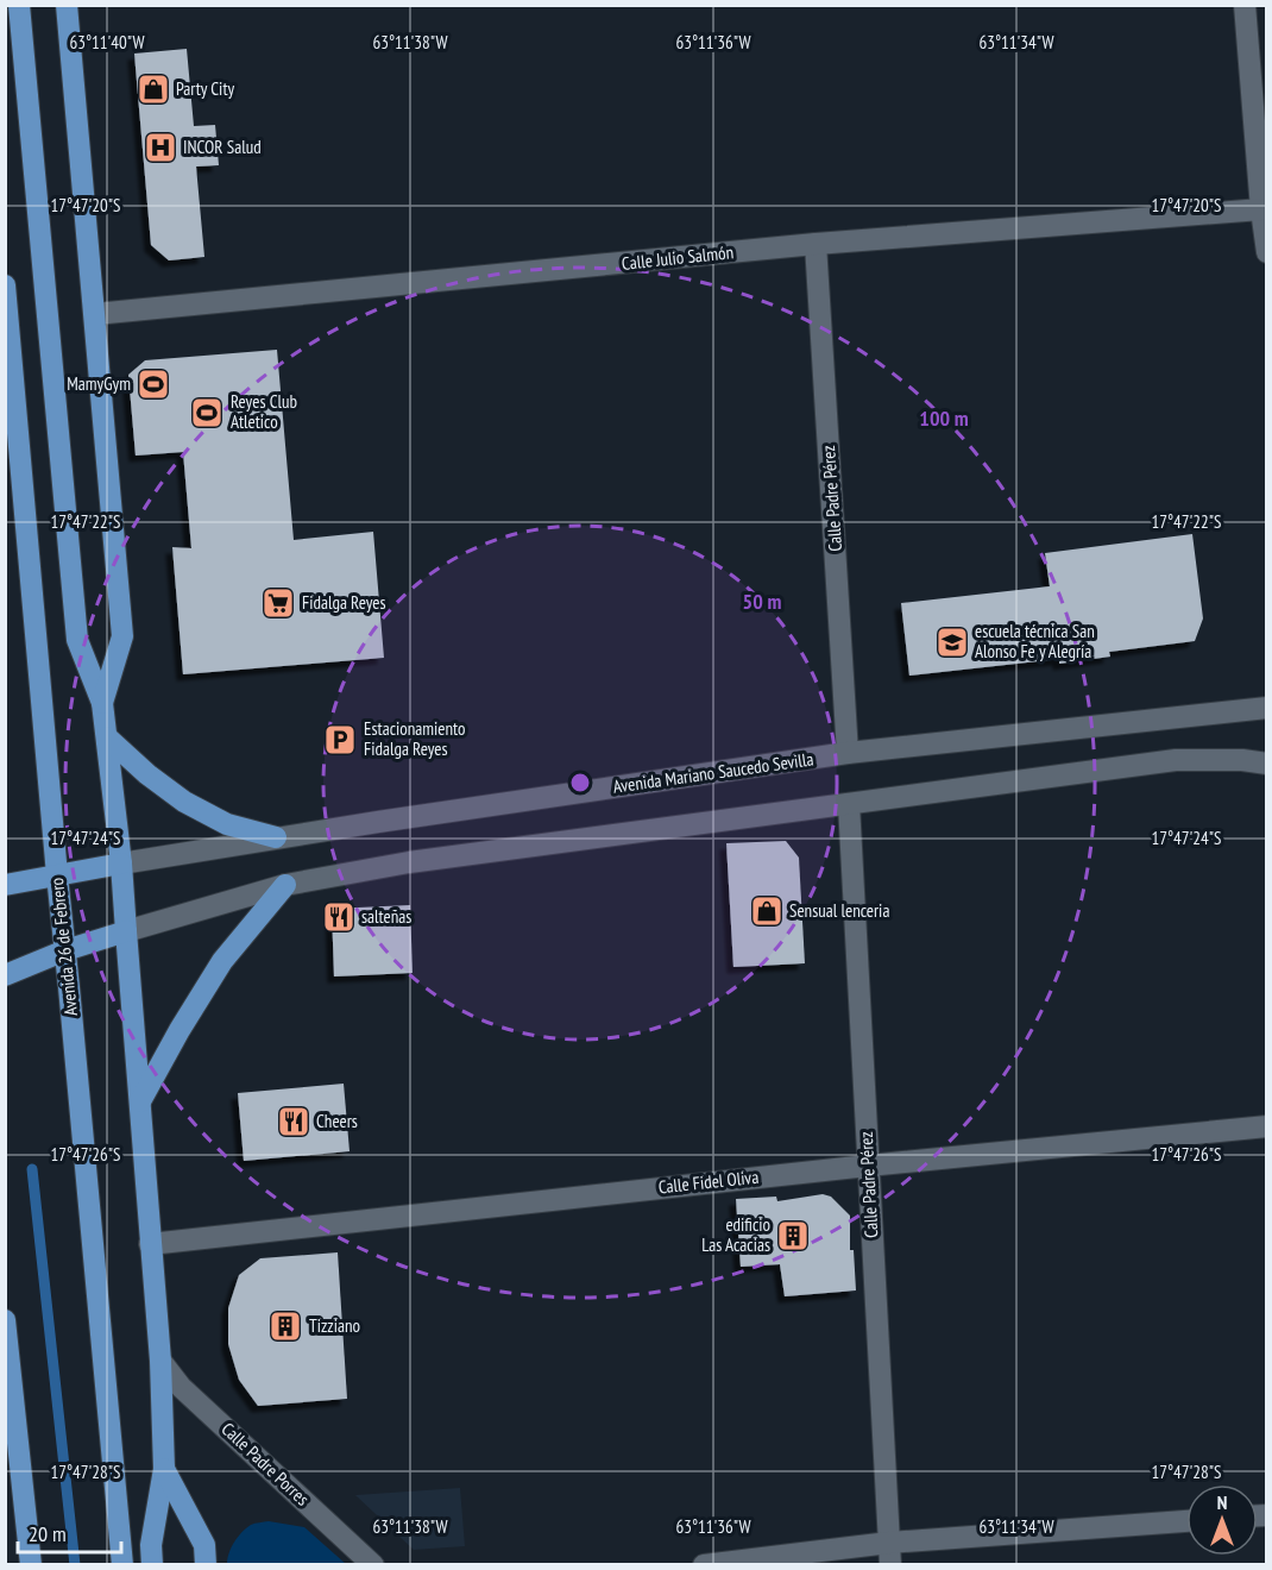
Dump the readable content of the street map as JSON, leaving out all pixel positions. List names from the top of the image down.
{
  "streets": {
    "main road": ["Avenida 26 de Febrero"],
    "street": [
      "Calle Julio Salmón",
      "Calle Padre Pérez",
      "Avenida Mariano Saucedo Sevilla",
      "Calle Fidel Oliva",
      "Calle Padre Porres"
    ]
  },
  "crossings": [
    ["Calle Julio Salmón", "Calle Padre Pérez"],
    ["Calle Padre Pérez", "Avenida Mariano Saucedo Sevilla"],
    ["Calle Padre Pérez", "Calle Fidel Oliva"]
  ],
  "places": {
    "shop": ["Party City", "Sensual lenceria"],
    "hospital": ["INCOR Salud"],
    "sports": ["MamyGym", "Reyes Club Atletico"],
    "supermarket": ["Fidalga Reyes"],
    "school or university": ["escuela técnica San Alonso Fe y Alegría"],
    "parking": ["Estacionamiento Fidalga Reyes"],
    "restaurant": ["salteñas", "Cheers"],
    "building": ["edificio Las Acacias", "Tizziano"]
  },
  "scale_bar": "20 m",
  "north": "top",
  "coordinates": [
    "63°11'40\"W",
    "63°11'38\"W",
    "63°11'36\"W",
    "63°11'34\"W",
    "17°47'20\"S",
    "17°47'22\"S",
    "17°47'24\"S",
    "17°47'26\"S",
    "17°47'28\"S"
  ],
  "rings": ["100 m", "50 m"]
}
